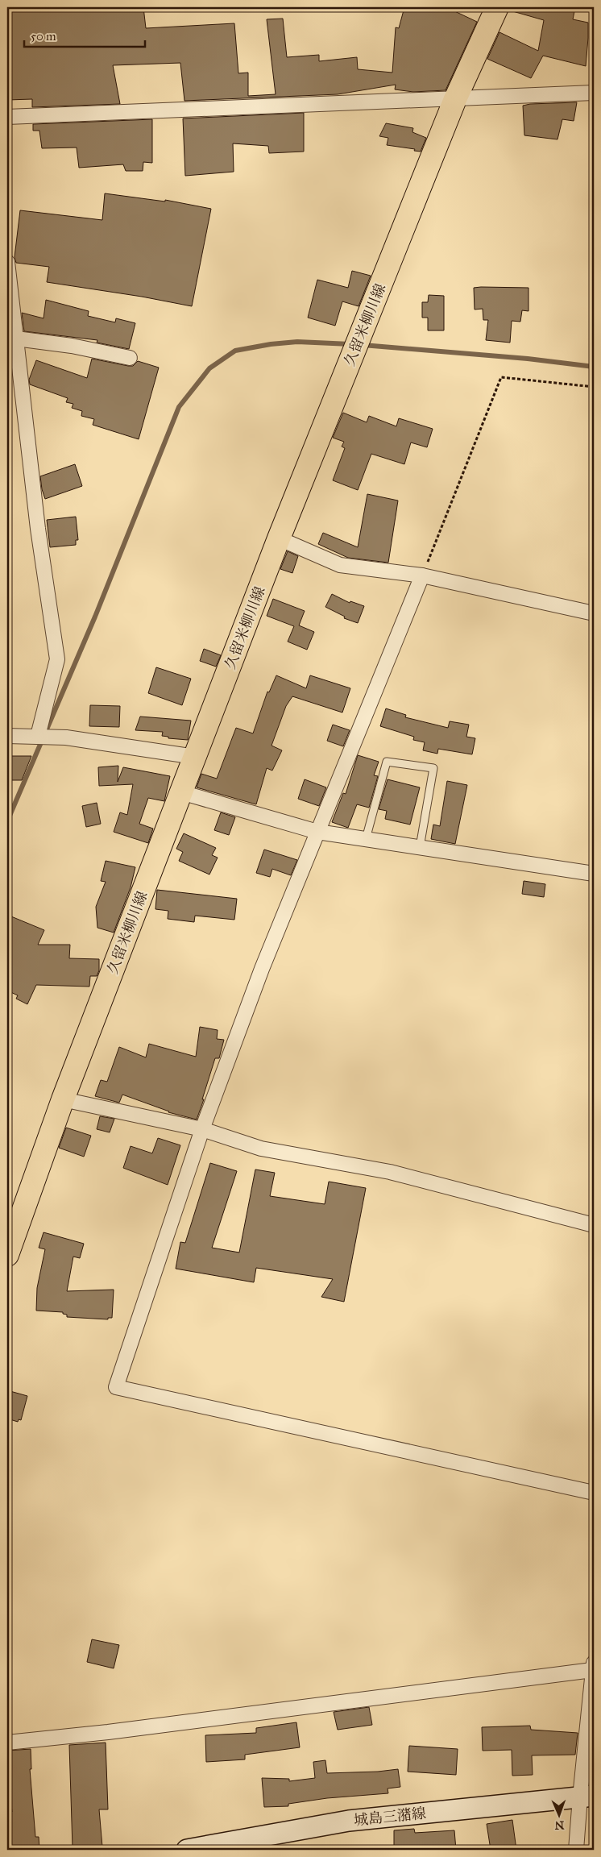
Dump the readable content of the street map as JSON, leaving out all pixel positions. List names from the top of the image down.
{
  "streets": {
    "main road": ["久留米柳川線", "城島三潴線"]
  },
  "scale_bar": "50 m",
  "north": "bottom"
}
